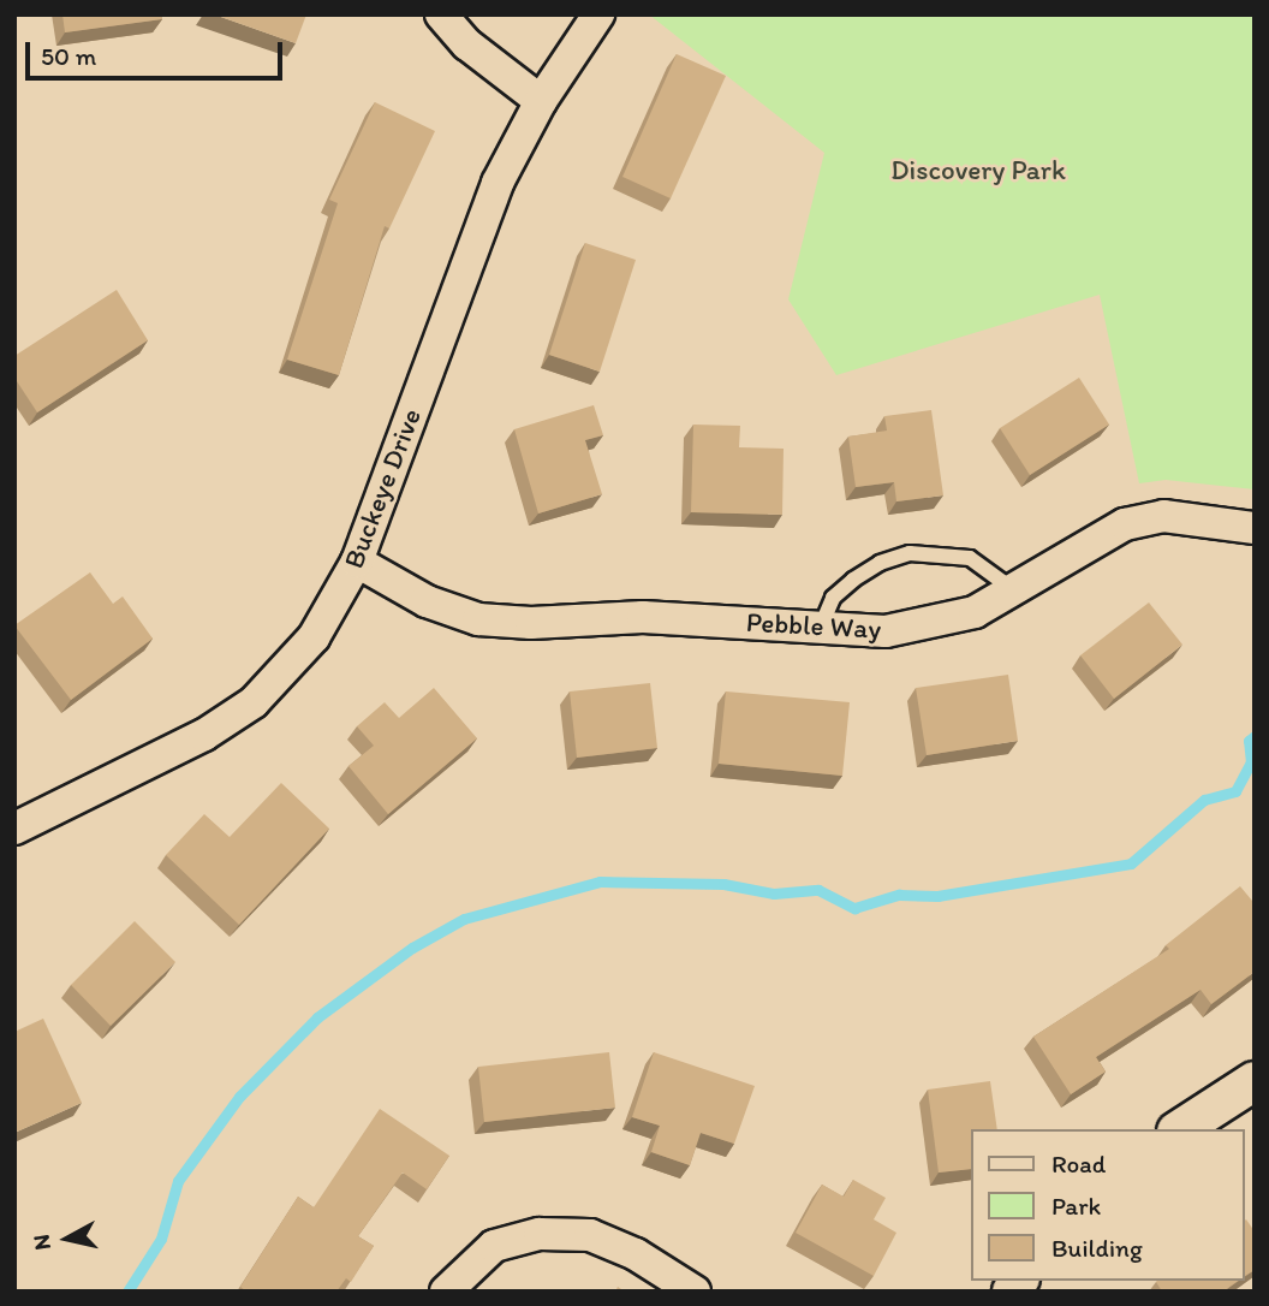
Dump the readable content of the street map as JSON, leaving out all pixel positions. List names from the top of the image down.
{
  "streets": {
    "street": ["Buckeye Drive", "Pebble Way"]
  },
  "crossings": [
    ["Buckeye Drive", "Pebble Way"]
  ],
  "parks": ["Discovery Park"],
  "legend": ["Road", "Park", "Building"],
  "scale_bar": "50 m",
  "north": "left"
}
